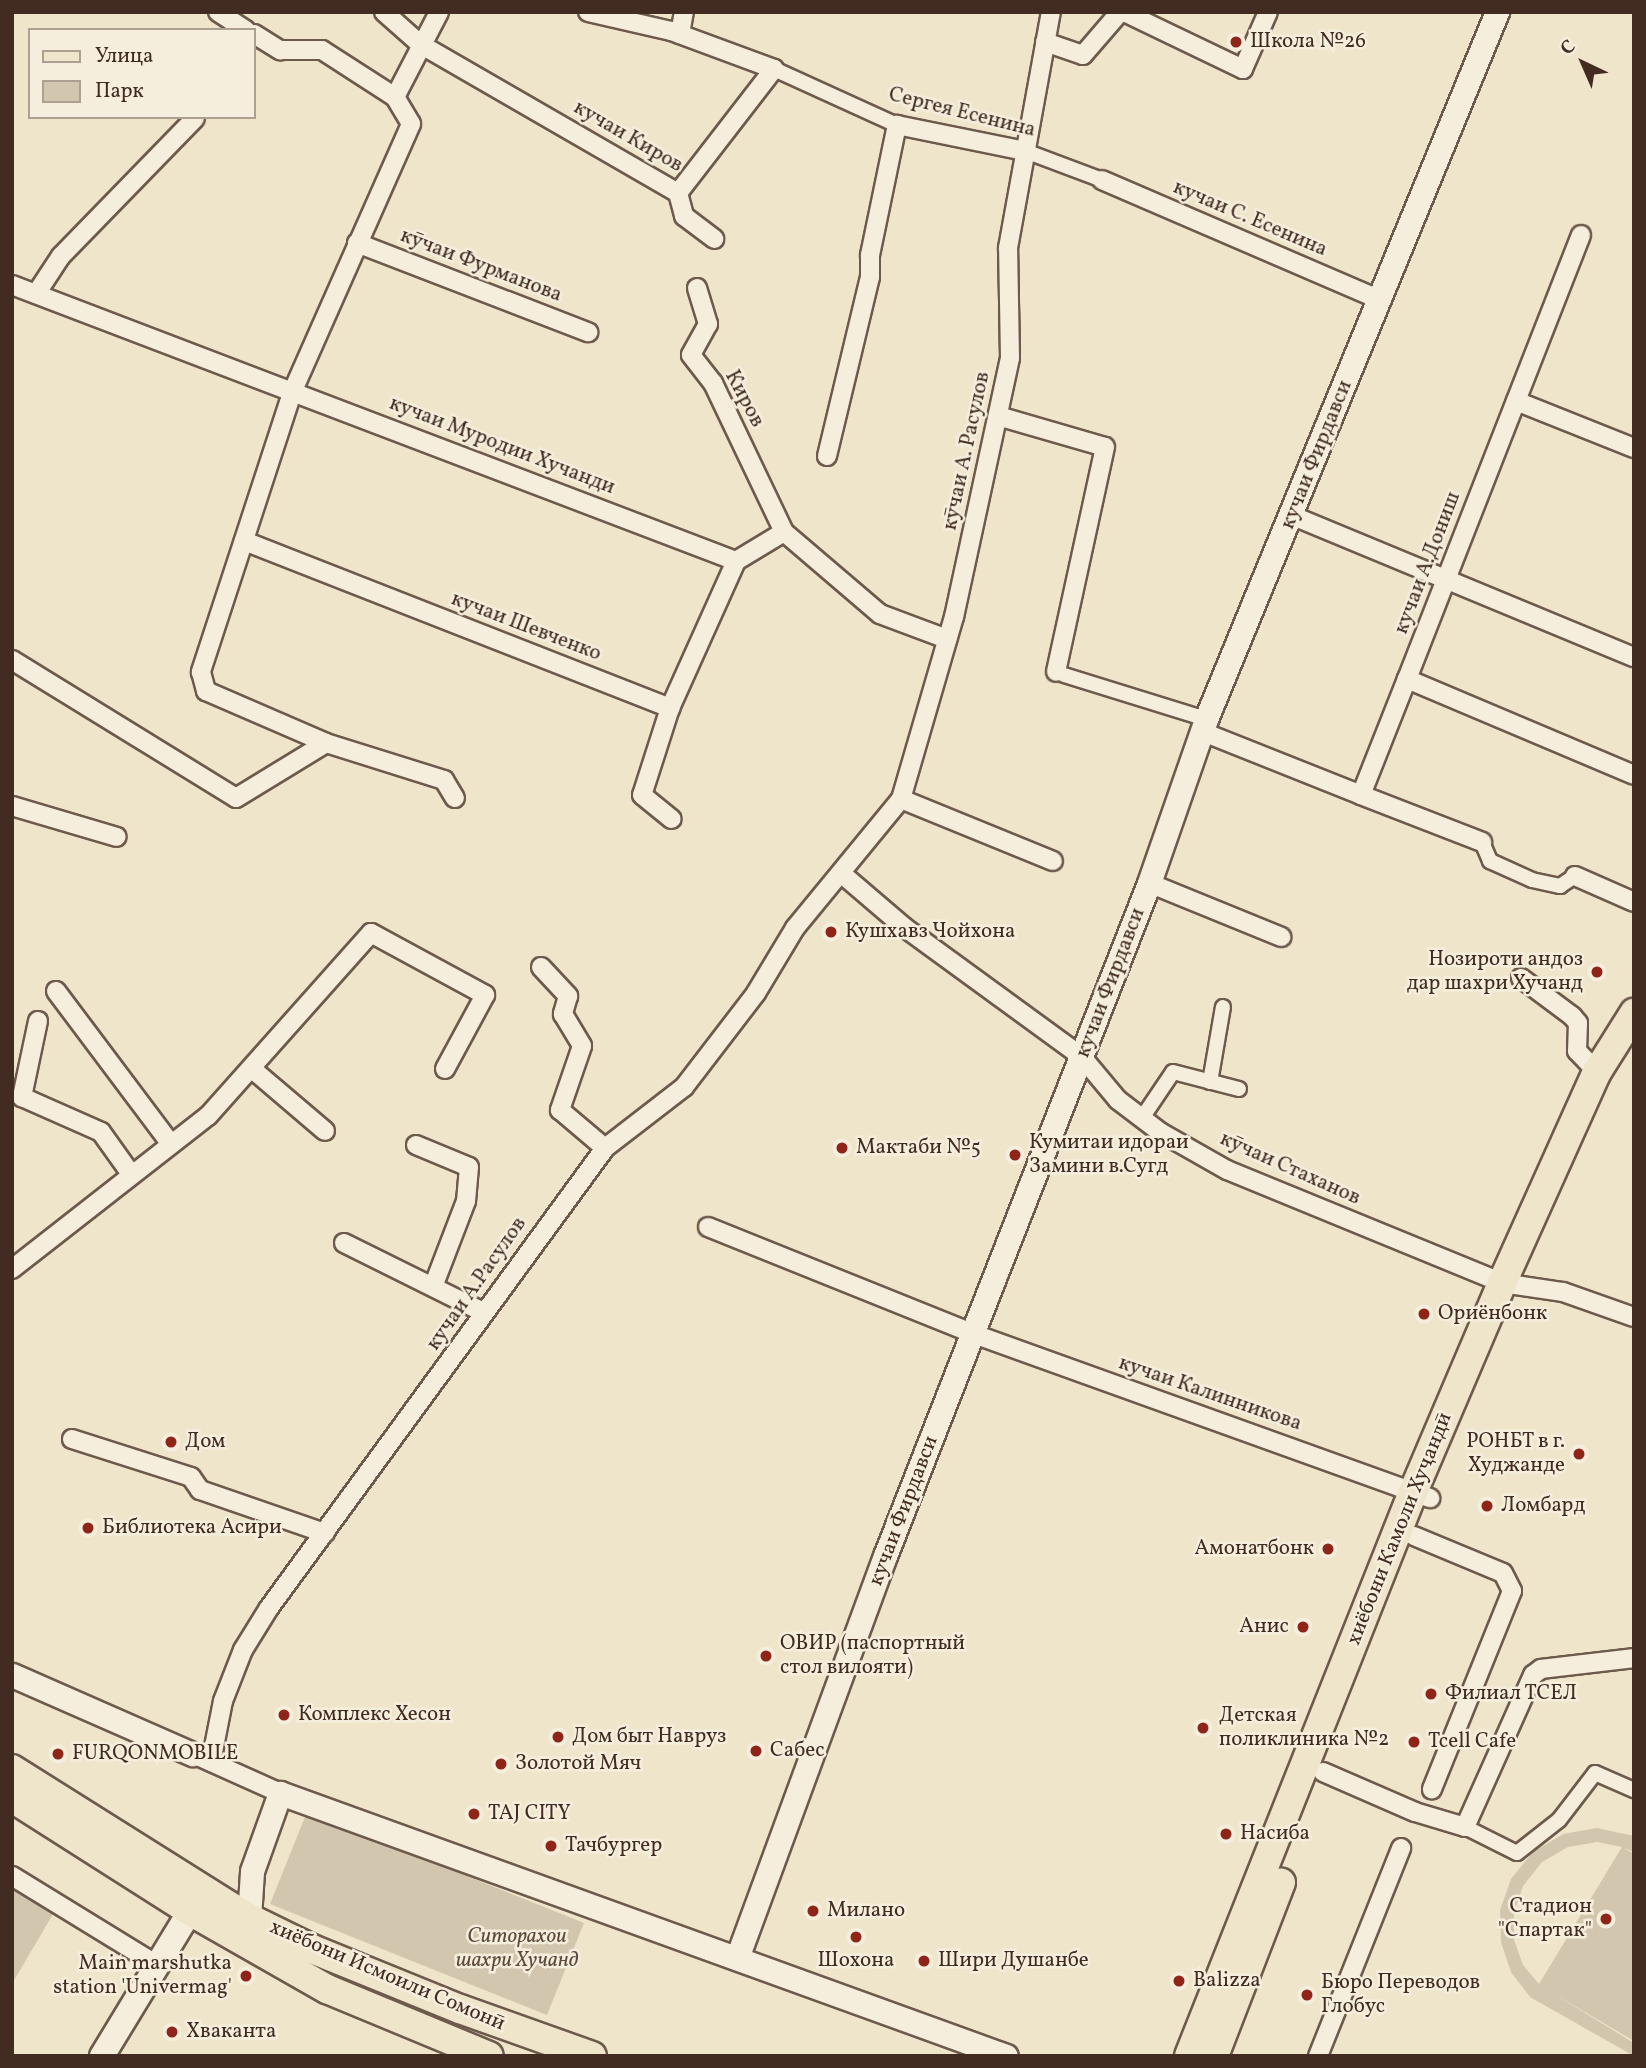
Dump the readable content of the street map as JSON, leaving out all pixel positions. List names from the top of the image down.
{
  "streets": {
    "main road": ["хиёбони Камоли Хуҷандӣ", "хиёбони Исмоили Сомонӣ"],
    "street": [
      "Сергея Есенина",
      "кучаи Киров",
      "кучаи С. Есенина",
      "кӯчаи Фурманова",
      "Киров",
      "кучаи Муродии Хучанди",
      "кӯчаи А. Расулов",
      "кучаи Фирдавси",
      "кучаи А.Дониш",
      "кучаи Шевченко",
      "кӯчаи Стаханов",
      "кучаи А.Расулов",
      "кучаи Калинникова"
    ]
  },
  "crossings": [
    ["Сергея Есенина", "кучаи Киров"],
    ["Сергея Есенина", "кучаи С. Есенина"],
    ["Сергея Есенина", "кӯчаи А. Расулов"],
    ["кучаи С. Есенина", "кучаи Фирдавси"],
    ["кӯчаи А. Расулов", "кӯчаи Стаханов"],
    ["кӯчаи А. Расулов", "кучаи А.Расулов"],
    ["кучаи Фирдавси", "кӯчаи Стаханов"],
    ["кучаи Фирдавси", "кучаи Калинникова"],
    ["кӯчаи Стаханов", "кучаи А.Расулов"],
    ["кӯчаи Стаханов", "хиёбони Камоли Хуҷандӣ"],
    ["кучаи Калинникова", "хиёбони Камоли Хуҷандӣ"]
  ],
  "parks": ["Ситорахои шахри Хучанд"],
  "places": [
    "Школа №26",
    "Кушхавз Чойхона",
    "Нозироти андоз дар шахри Хучанд",
    "Мактаби №5",
    "Кумитаи идораи Замини в.Сугд",
    "Ориёнбонк",
    "Дом",
    "РОНБТ в г. Худжанде",
    "Ломбард",
    "Библиотека Асири",
    "Амонатбонк",
    "Анис",
    "ОВИР (паспортный стол вилояти)",
    "Филиал ТСЕЛ",
    "Комплекс Хесон",
    "Детская поликлиника №2",
    "Дом быт Навруз",
    "Tcell Cafe",
    "Сабес",
    "FURQONMOBILE",
    "Золотой Мяч",
    "TAJ CITY",
    "Насиба",
    "Тачбургер",
    "Милано",
    "Стадион \"Спартак\"",
    "Шохона",
    "Шири Душанбе",
    "Main marshutka station 'Univermag'",
    "Balizza",
    "Бюро Переводов Глобус",
    "Хваканта"
  ],
  "legend": ["Улица", "Парк"],
  "north": "top left"
}
